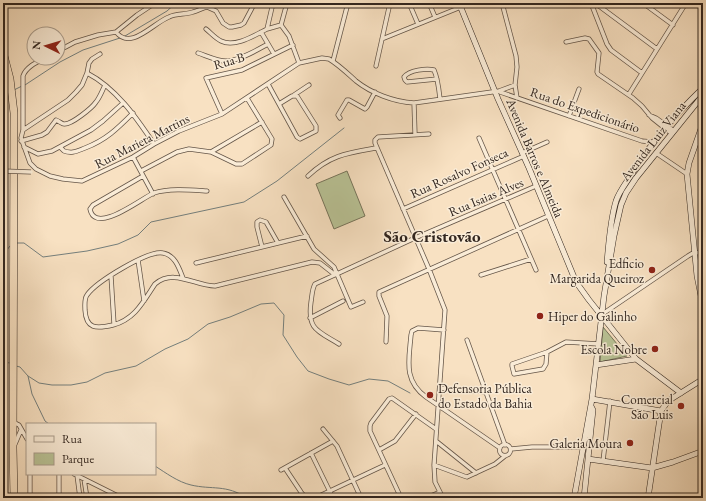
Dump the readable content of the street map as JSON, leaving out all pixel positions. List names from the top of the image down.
{
  "streets": {
    "street": [
      "Rua B",
      "Rua do Expedicionário",
      "Rua Marieta Martins",
      "Avenida Luiz Viana",
      "Avenida Barros e Almeida",
      "Rua Rosalvo Fonseca",
      "Rua Isaias Alves"
    ]
  },
  "crossings": [
    ["Rua B", "Rua Marieta Martins"],
    ["Rua do Expedicionário", "Avenida Luiz Viana"],
    ["Rua do Expedicionário", "Avenida Barros e Almeida"],
    ["Avenida Luiz Viana", "Avenida Barros e Almeida"],
    ["Avenida Barros e Almeida", "Rua Rosalvo Fonseca"],
    ["Avenida Barros e Almeida", "Rua Isaias Alves"]
  ],
  "districts": ["São Cristovão"],
  "places": [
    "Edficio Margarida Queiroz",
    "Hiper do Galinho",
    "Escola Nobre",
    "Defensoria Pública do Estado da Bahia",
    "Comercial São Luis",
    "Galeria Moura"
  ],
  "legend": ["Rua", "Parque"],
  "north": "left"
}
